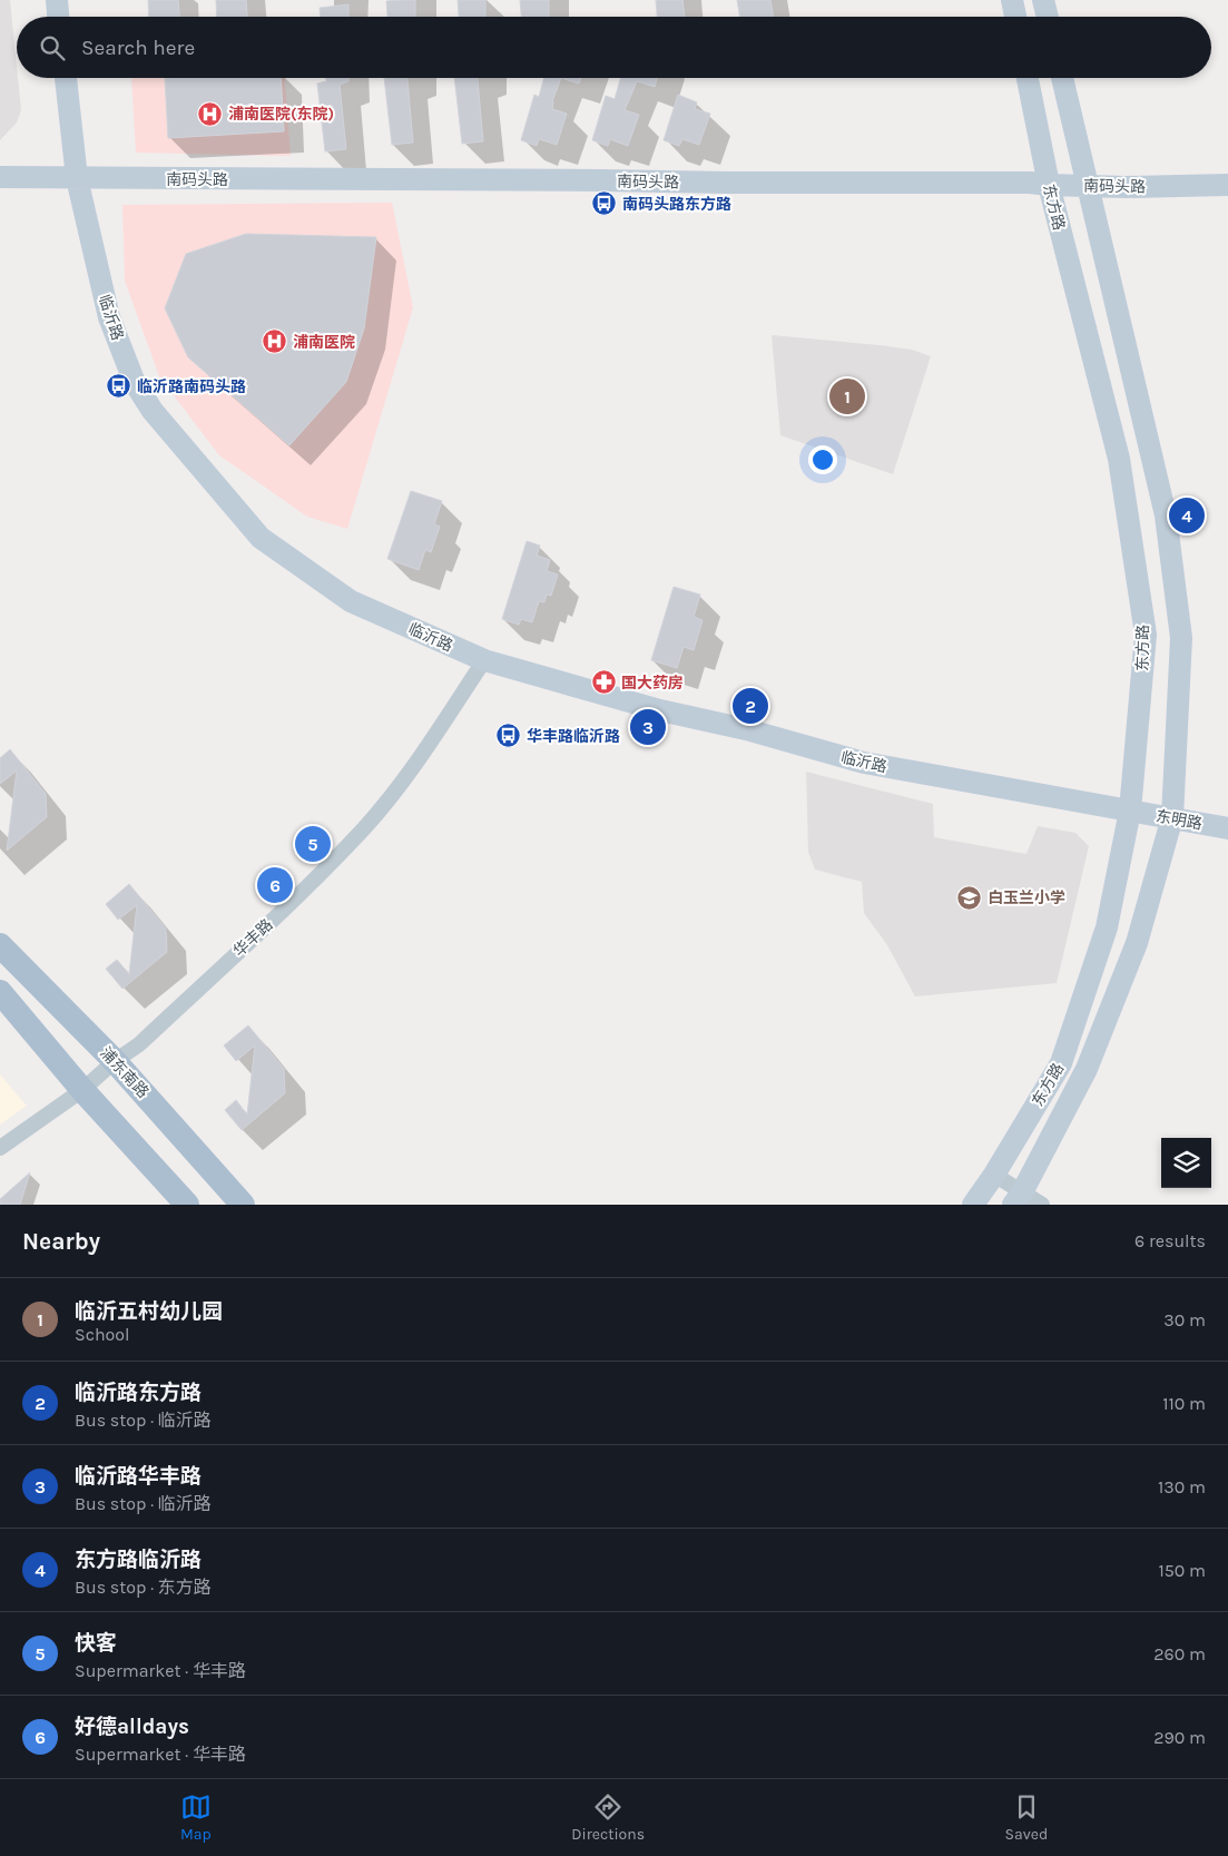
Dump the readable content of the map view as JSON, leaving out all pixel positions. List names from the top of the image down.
{
  "streets": {
    "main road": ["浦东南路"],
    "street": [
      "南码头路",
      "东方路",
      "临沂路",
      "东明路",
      "华丰路"
    ]
  },
  "crossings": [
    ["南码头路", "东方路"],
    ["南码头路", "临沂路"],
    ["东方路", "临沂路"],
    ["东方路", "东明路"],
    ["临沂路", "东明路"],
    ["临沂路", "华丰路"],
    ["华丰路", "浦东南路"]
  ],
  "places": {
    "hospital": ["浦南医院(东院)", "浦南医院"],
    "bus stop": ["南码头路东方路", "临沂路南码头路", "华丰路临沂路"],
    "pharmacy": ["国大药房"],
    "school or university": ["白玉兰小学"]
  },
  "page": {
    "search": "Search here",
    "pins": [
      "1",
      "4",
      "2",
      "3",
      "5",
      "6"
    ],
    "heading": ["Nearby", "6 results"],
    "list": [
      {
        "mark": "1",
        "name": "临沂五村幼儿园",
        "note": "School",
        "value": "30 m"
      },
      {
        "mark": "2",
        "name": "临沂路东方路",
        "note": "Bus stop · 临沂路",
        "value": "110 m"
      },
      {
        "mark": "3",
        "name": "临沂路华丰路",
        "note": "Bus stop · 临沂路",
        "value": "130 m"
      },
      {
        "mark": "4",
        "name": "东方路临沂路",
        "note": "Bus stop · 东方路",
        "value": "150 m"
      },
      {
        "mark": "5",
        "name": "快客",
        "note": "Supermarket · 华丰路",
        "value": "260 m"
      },
      {
        "mark": "6",
        "name": "好德alldays",
        "note": "Supermarket · 华丰路",
        "value": "290 m"
      }
    ],
    "nav": ["Map", "Directions", "Saved"]
  }
}
